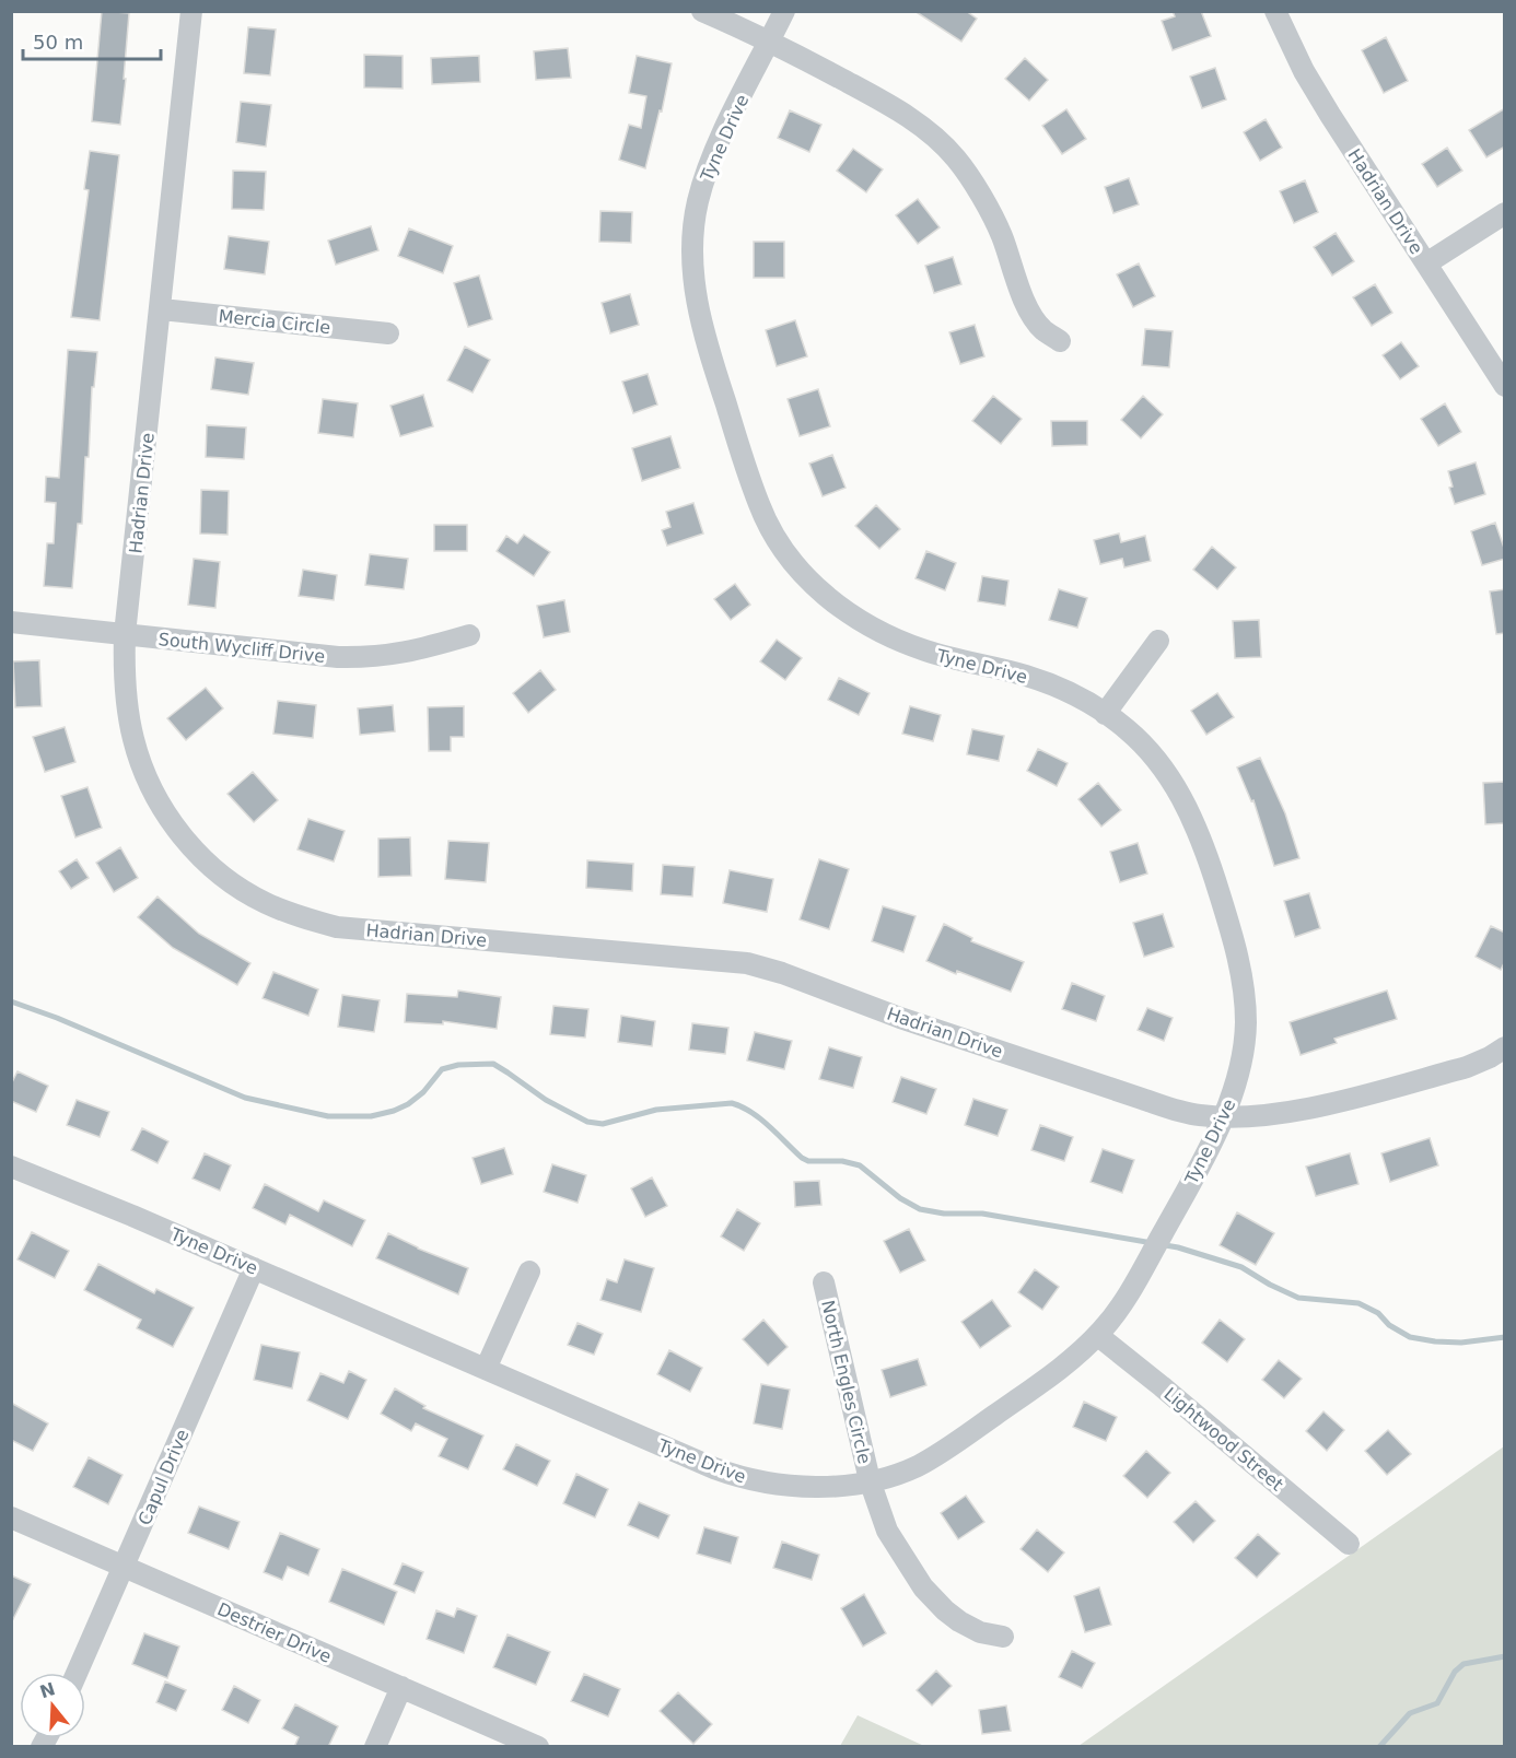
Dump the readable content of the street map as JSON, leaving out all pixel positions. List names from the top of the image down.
{
  "streets": {
    "street": [
      "Tyne Drive",
      "Hadrian Drive",
      "Mercia Circle",
      "South Wycliff Drive",
      "North Engles Circle",
      "Lightwood Street",
      "Capul Drive",
      "Destrier Drive"
    ]
  },
  "crossings": [
    ["Tyne Drive", "Hadrian Drive"],
    ["Tyne Drive", "North Engles Circle"],
    ["Tyne Drive", "Lightwood Street"],
    ["Tyne Drive", "Capul Drive"],
    ["Hadrian Drive", "Mercia Circle"],
    ["Hadrian Drive", "South Wycliff Drive"],
    ["Capul Drive", "Destrier Drive"]
  ],
  "scale_bar": "50 m",
  "north": "top"
}
